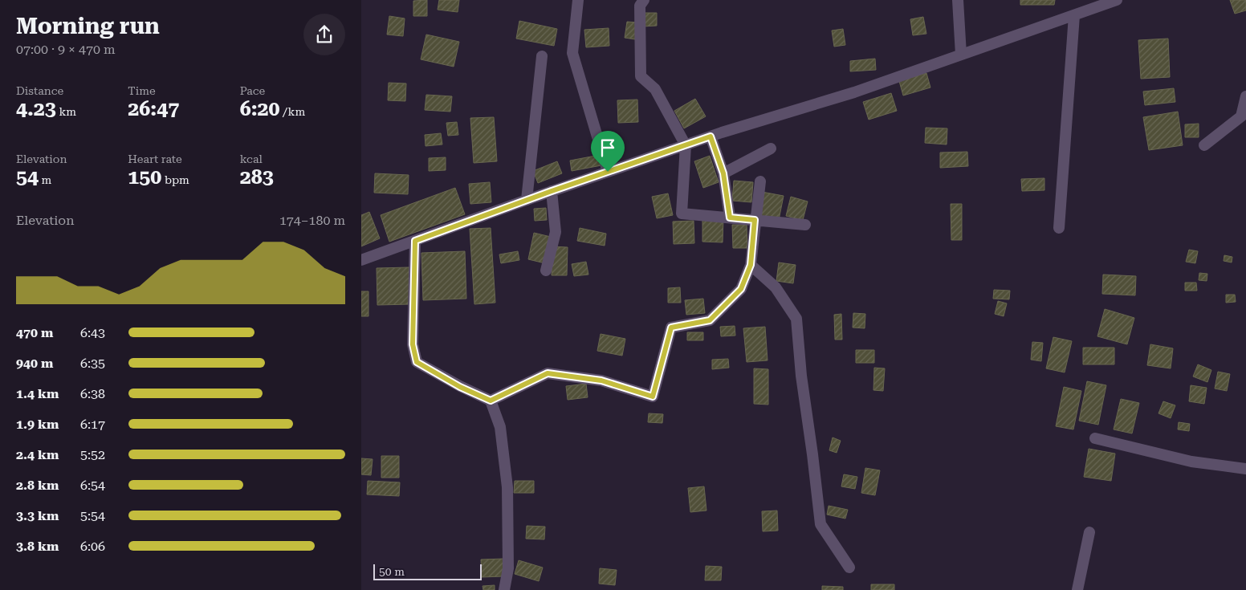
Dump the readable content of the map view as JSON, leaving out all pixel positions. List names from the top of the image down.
{
  "scale_bar": "50 m",
  "page": {
    "heading": ["Morning run", "07:00 · 9 × 470 m"],
    "stats": [
      ["Distance", "4.23 km"],
      ["Time", "26:47"],
      ["Pace", "6:20 /km"],
      ["Elevation", "54 m"],
      ["Heart rate", "150 bpm"],
      ["kcal", "283"]
    ],
    "chart": ["Elevation", "174–180 m"],
    "list": [
      {
        "name": "470 m",
        "note": "6:43"
      },
      {
        "name": "940 m",
        "note": "6:35"
      },
      {
        "name": "1.4 km",
        "note": "6:38"
      },
      {
        "name": "1.9 km",
        "note": "6:17"
      },
      {
        "name": "2.4 km",
        "note": "5:52"
      },
      {
        "name": "2.8 km",
        "note": "6:54"
      },
      {
        "name": "3.3 km",
        "note": "5:54"
      },
      {
        "name": "3.8 km",
        "note": "6:06"
      }
    ],
    "scale": "50 m"
  }
}
